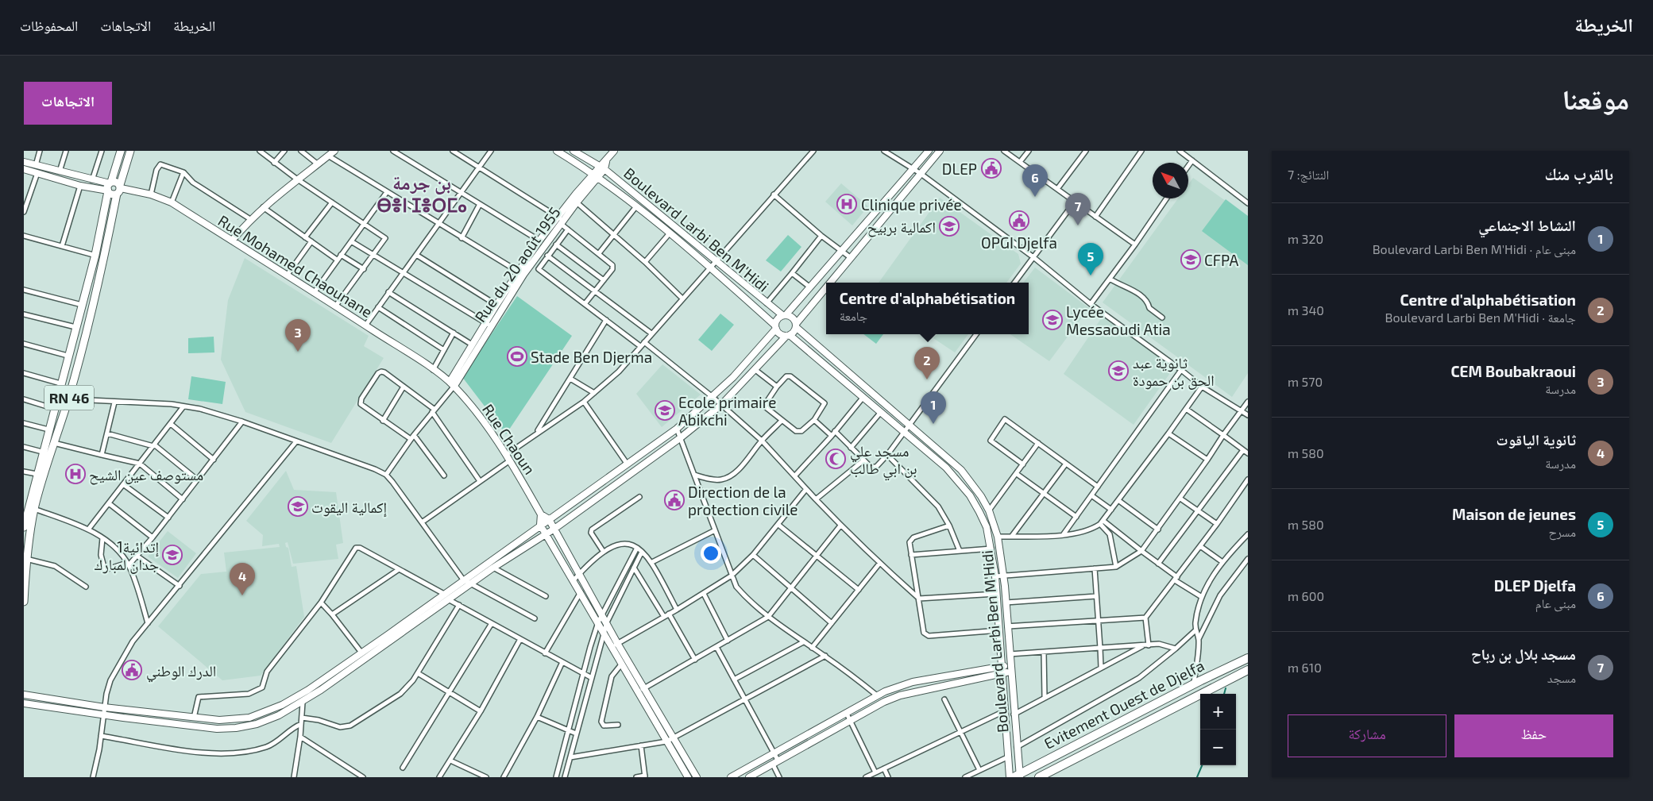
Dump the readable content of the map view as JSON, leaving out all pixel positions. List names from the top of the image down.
{
  "streets": {
    "highway": ["Evitement Ouest de Djelfa"],
    "main road": [
      "Boulevard Larbi Ben M'Hidi",
      "Rue du 20 août 1955",
      "Rue Mohamed Chaounane",
      "RN 46",
      "Rue Chaoun"
    ]
  },
  "crossings": [
    ["Boulevard Larbi Ben M'Hidi", "Rue du 20 août 1955"],
    ["Boulevard Larbi Ben M'Hidi", "Evitement Ouest de Djelfa"],
    ["Rue du 20 août 1955", "Rue Mohamed Chaounane"],
    ["Rue du 20 août 1955", "Rue Chaoun"],
    ["Rue Mohamed Chaounane", "RN 46"],
    ["Rue Mohamed Chaounane", "Rue Chaoun"]
  ],
  "districts": ["بن جرمة ⴱⴻⵏ ⵊⴻⵔⵎⴰ"],
  "places": {
    "public building": [
      "DLEP",
      "OPGI Djelfa",
      "Direction de la protection civile",
      "الدرك الوطني"
    ],
    "hospital": ["Clinique privée", "مستوصف عين الشيح"],
    "school or university": [
      "اكمالية بربيح",
      "CFPA",
      "Lycée Messaoudi Atia",
      "ثانوية عبد الحق بن حمودة",
      "Ecole primaire Abikchi",
      "إكمالية اليقوت",
      "1إتدائية جدان لمبارك"
    ],
    "sports": ["Stade Ben Djerma"],
    "mosque": ["مسجد علي بن ابي طالب"]
  },
  "north": "top left",
  "page": {
    "header": "الخريطة",
    "nav": ["الخريطة", "الاتجاهات", "المحفوظات"],
    "title": "موقعنا",
    "buttons": [
      "الاتجاهات",
      ["حفظ", "مشاركة"]
    ],
    "heading": ["بالقرب منك", "النتائج: 7"],
    "pins": [
      "6",
      "7",
      "5",
      "3",
      "2",
      "1",
      "4"
    ],
    "list": [
      {
        "mark": "1",
        "name": "النشاط الاجنماعي",
        "note": "مبنى عام · Boulevard Larbi Ben M'Hidi",
        "value": "320 m"
      },
      {
        "mark": "2",
        "name": "Centre d'alphabétisation",
        "note": "جامعة · Boulevard Larbi Ben M'Hidi",
        "value": "340 m"
      },
      {
        "mark": "3",
        "name": "CEM Boubakraoui",
        "note": "مدرسة",
        "value": "570 m"
      },
      {
        "mark": "4",
        "name": "ثانوية الياقوت",
        "note": "مدرسة",
        "value": "580 m"
      },
      {
        "mark": "5",
        "name": "Maison de jeunes",
        "note": "مسرح",
        "value": "580 m"
      },
      {
        "mark": "6",
        "name": "DLEP Djelfa",
        "note": "مبنى عام",
        "value": "600 m"
      },
      {
        "mark": "7",
        "name": "مسجد بلال بن رباح",
        "note": "مسجد",
        "value": "610 m"
      }
    ],
    "popup": ["Centre d'alphabétisation", "جامعة"],
    "map_buttons": ["+", "−"]
  }
}
